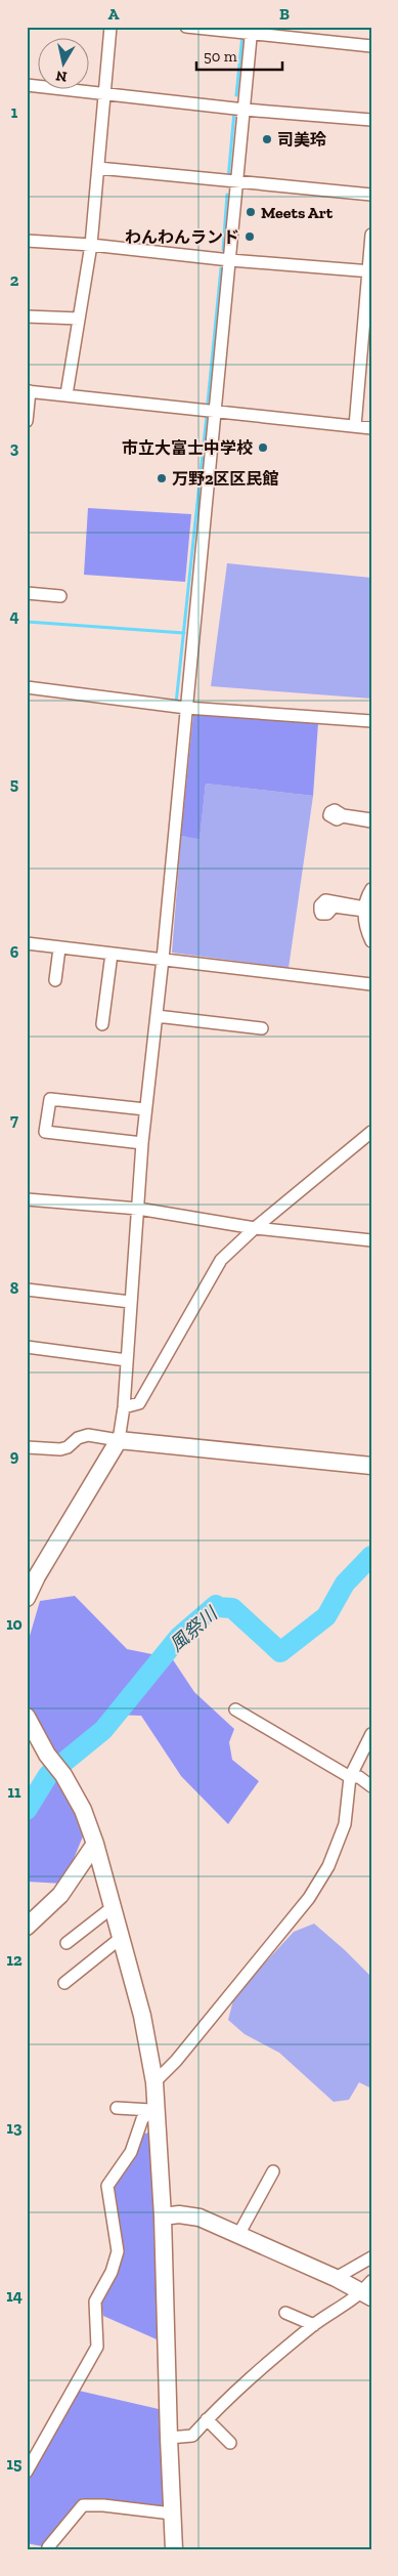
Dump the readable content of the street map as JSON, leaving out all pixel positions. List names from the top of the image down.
{
  "water": ["風祭川"],
  "places": [
    "司美玲",
    "Meets Art",
    "わんわんランド",
    "市立大富士中学校",
    "万野2区区民館"
  ],
  "scale_bar": "50 m",
  "north": "bottom",
  "grid": {
    "columns": ["A", "B"],
    "rows": [
      "1",
      "2",
      "3",
      "4",
      "5",
      "6",
      "7",
      "8",
      "9",
      "10",
      "11",
      "12",
      "13",
      "14",
      "15"
    ]
  }
}
